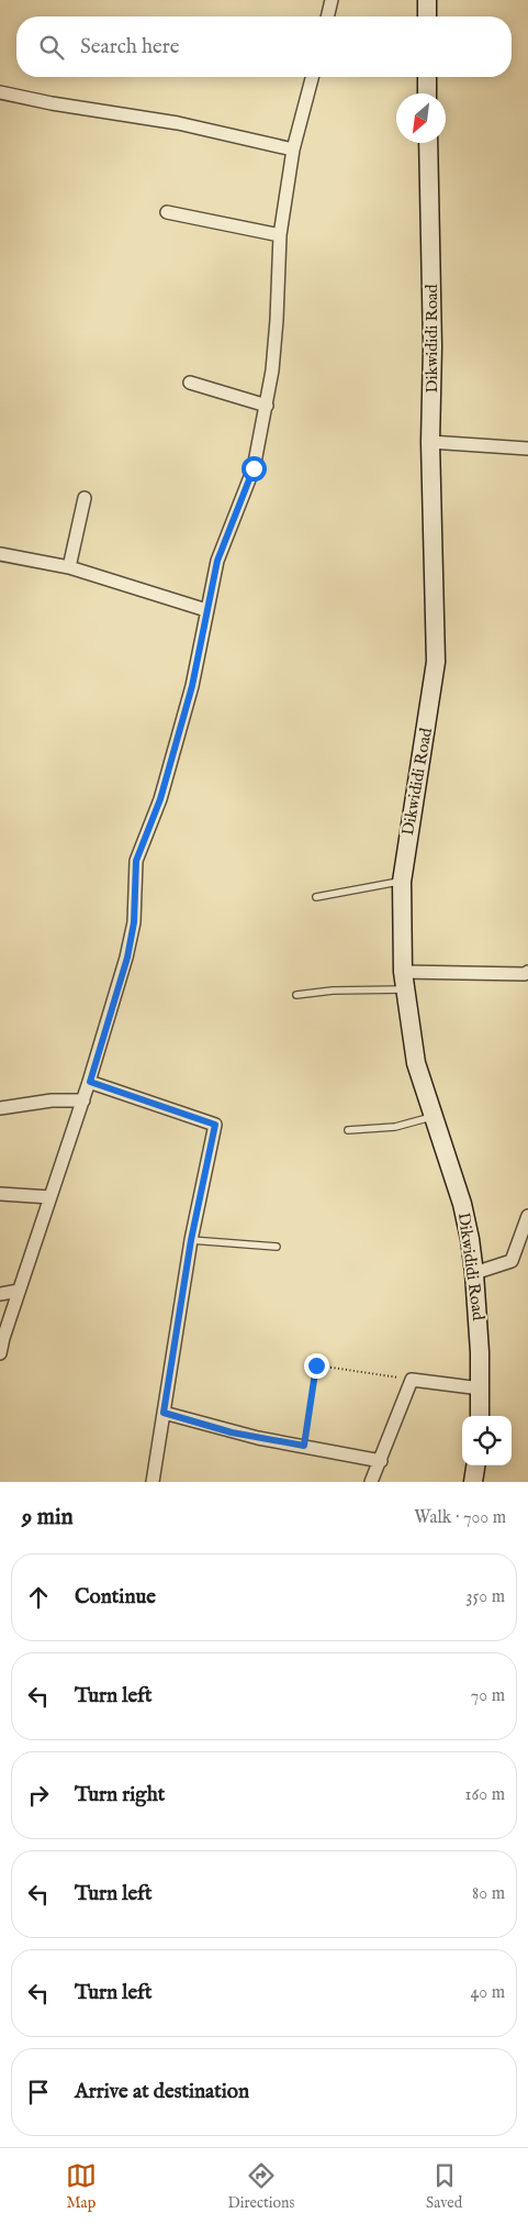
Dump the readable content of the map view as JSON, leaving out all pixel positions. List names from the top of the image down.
{
  "streets": {
    "street": ["Dikwididi Road"]
  },
  "north": "bottom left",
  "page": {
    "search": "Search here",
    "heading": ["9 min", "Walk · 700 m"],
    "list": [
      ["Continue", "350 m"],
      ["Turn left", "70 m"],
      ["Turn right", "160 m"],
      ["Turn left", "80 m"],
      ["Turn left", "40 m"],
      "Arrive at destination"
    ],
    "nav": ["Map", "Directions", "Saved"]
  }
}
